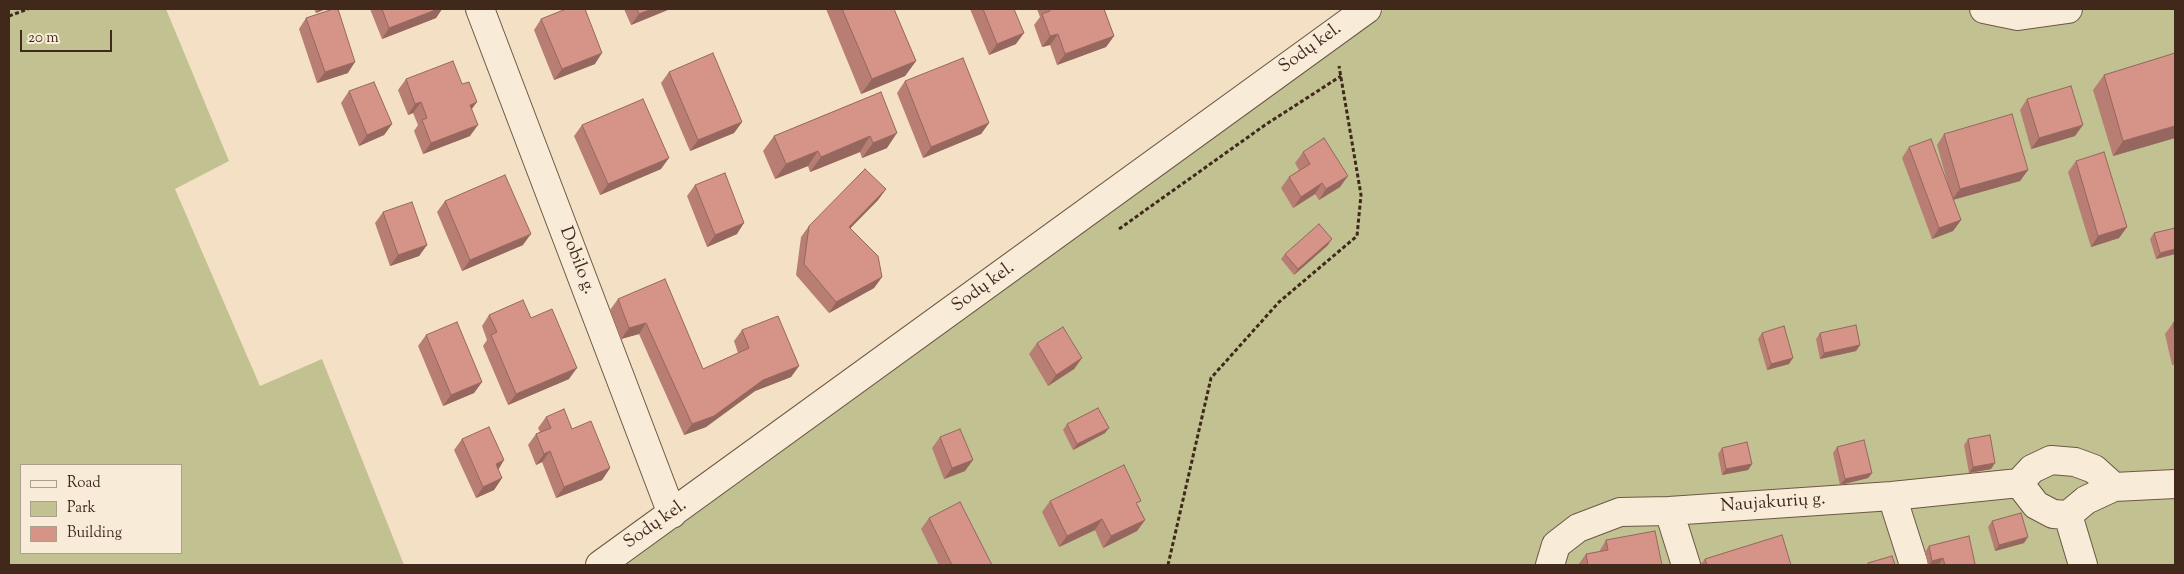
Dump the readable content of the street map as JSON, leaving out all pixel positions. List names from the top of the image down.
{
  "streets": {
    "street": ["Sodų kel.", "Dobilo g.", "Naujakurių g."]
  },
  "crossings": [
    ["Sodų kel.", "Dobilo g."]
  ],
  "legend": ["Road", "Park", "Building"],
  "scale_bar": "20 m"
}
